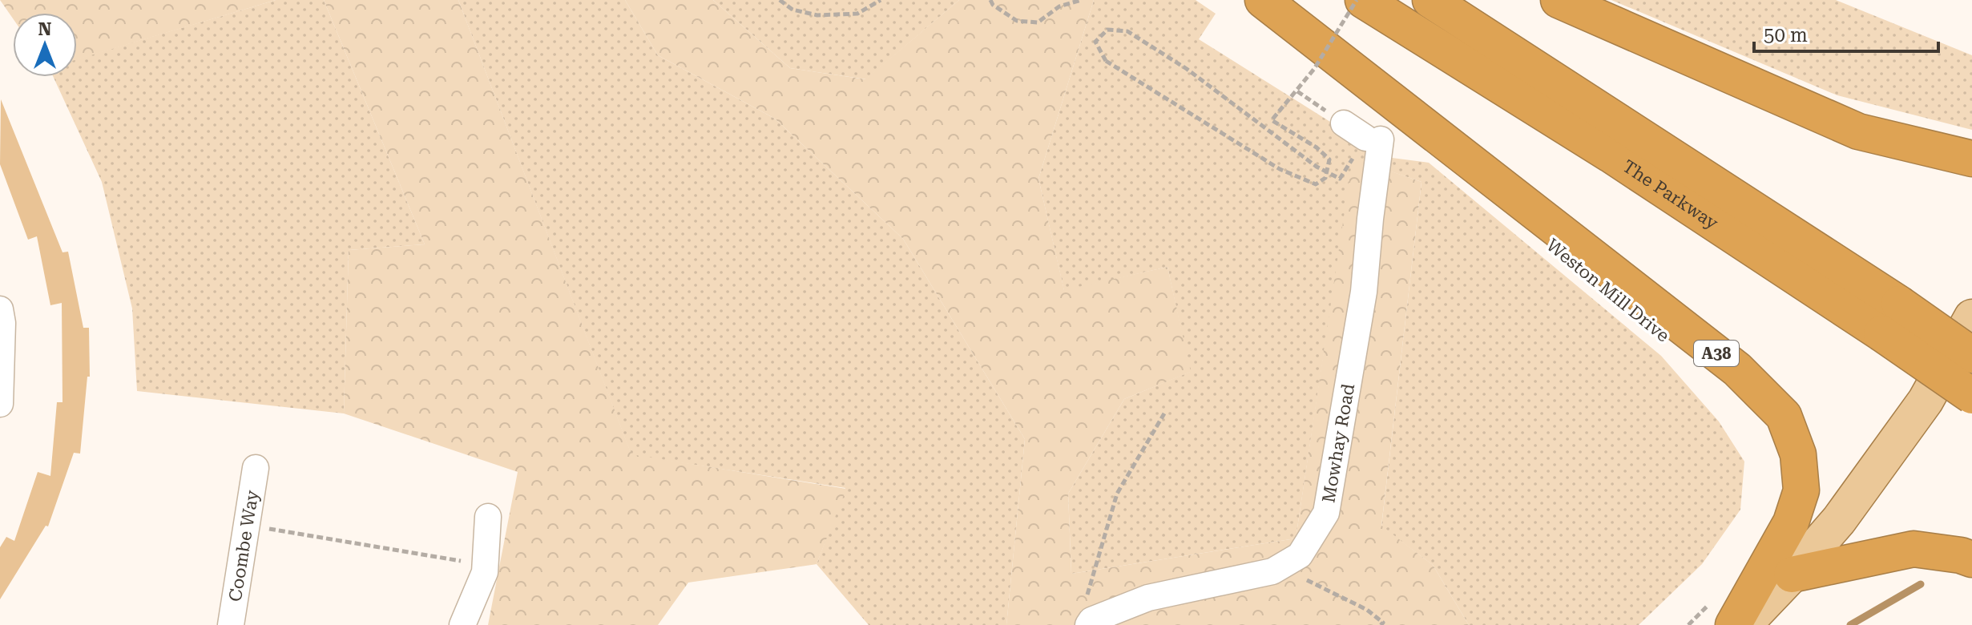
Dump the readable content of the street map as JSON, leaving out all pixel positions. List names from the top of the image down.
{
  "streets": {
    "highway": ["The Parkway", "A38"],
    "street": ["Mowhay Road", "Coombe Way"]
  },
  "scale_bar": "50 m",
  "north": "top"
}
